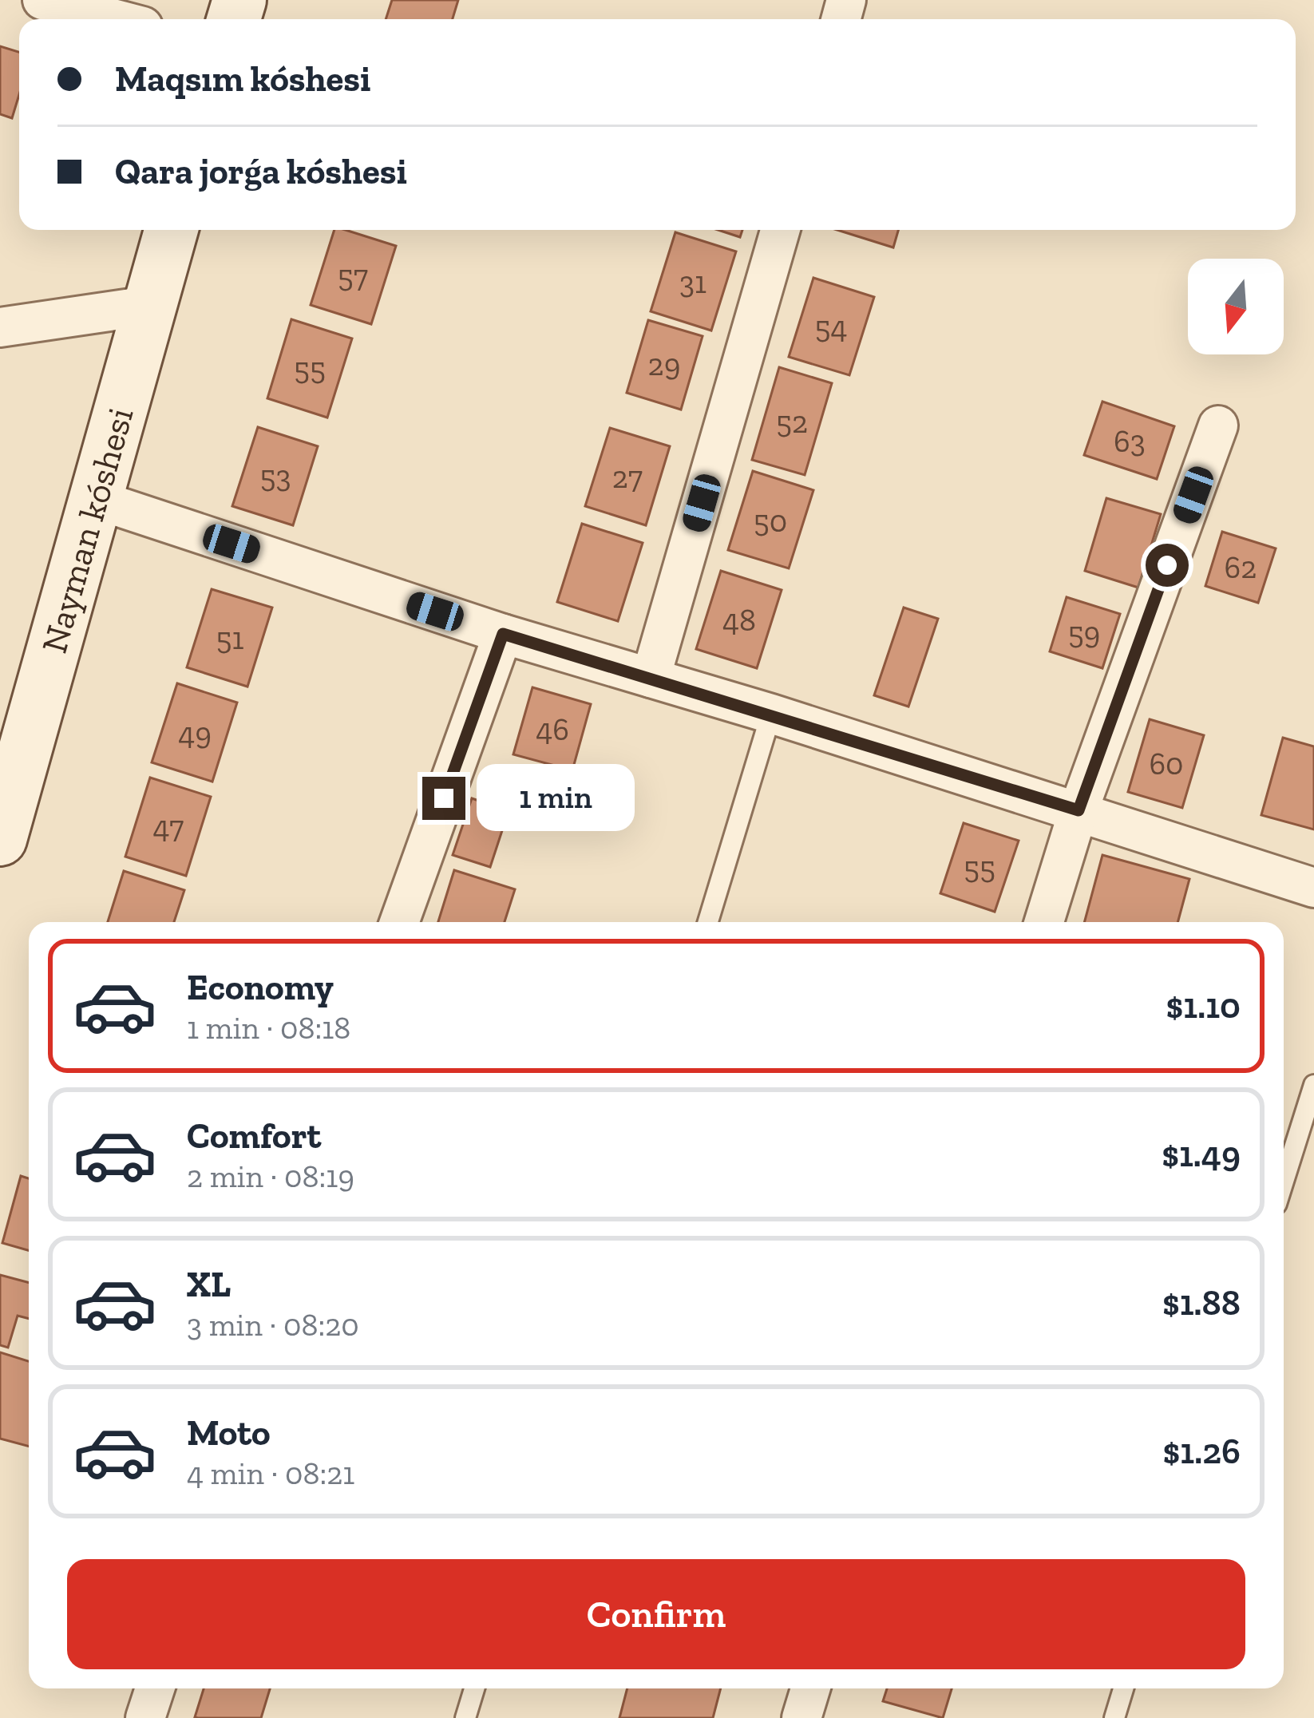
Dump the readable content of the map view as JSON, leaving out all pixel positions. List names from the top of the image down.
{
  "streets": {
    "main road": ["Nayman kóshesi"]
  },
  "house_numbers": [
    "57",
    "31",
    "54",
    "29",
    "55",
    "52",
    "63",
    "53",
    "27",
    "50",
    "62",
    "48",
    "59",
    "51",
    "46",
    "49",
    "60",
    "47",
    "55"
  ],
  "north": "bottom",
  "page": {
    "banner": ["Maqsım kóshesi", "Qara jorǵa kóshesi"],
    "bubble": "1 min",
    "list": [
      {
        "name": "Economy",
        "note": "1 min · 08:18",
        "value": "$1.10"
      },
      {
        "name": "Comfort",
        "note": "2 min · 08:19",
        "value": "$1.49"
      },
      {
        "name": "XL",
        "note": "3 min · 08:20",
        "value": "$1.88"
      },
      {
        "name": "Moto",
        "note": "4 min · 08:21",
        "value": "$1.26"
      }
    ],
    "buttons": "Confirm"
  }
}
